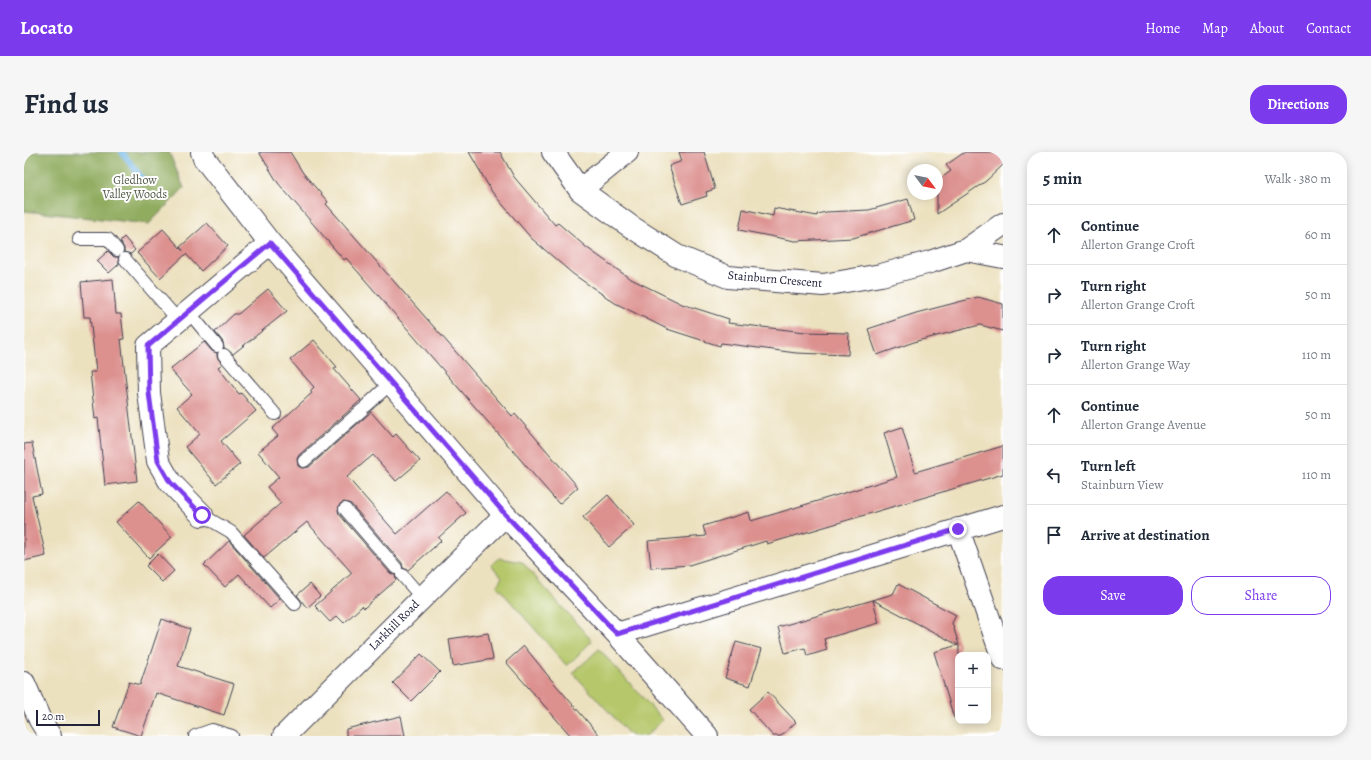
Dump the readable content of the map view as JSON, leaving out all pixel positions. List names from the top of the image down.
{
  "streets": {
    "street": ["Stainburn Crescent", "Larkhill Road"]
  },
  "parks": ["Gledhow Valley Woods"],
  "scale_bar": "20 m",
  "north": "bottom right",
  "page": {
    "header": "Locato",
    "nav": [
      "Home",
      "Map",
      "About",
      "Contact"
    ],
    "title": "Find us",
    "buttons": [
      "Directions",
      ["Save", "Share"]
    ],
    "heading": ["5 min", "Walk · 380 m"],
    "list": [
      ["Continue", "Allerton Grange Croft", "60 m"],
      ["Turn right", "Allerton Grange Croft", "50 m"],
      ["Turn right", "Allerton Grange Way", "110 m"],
      ["Continue", "Allerton Grange Avenue", "50 m"],
      ["Turn left", "Stainburn View", "110 m"],
      "Arrive at destination"
    ],
    "map_buttons": ["+", "−"],
    "scale": "20 m"
  }
}
